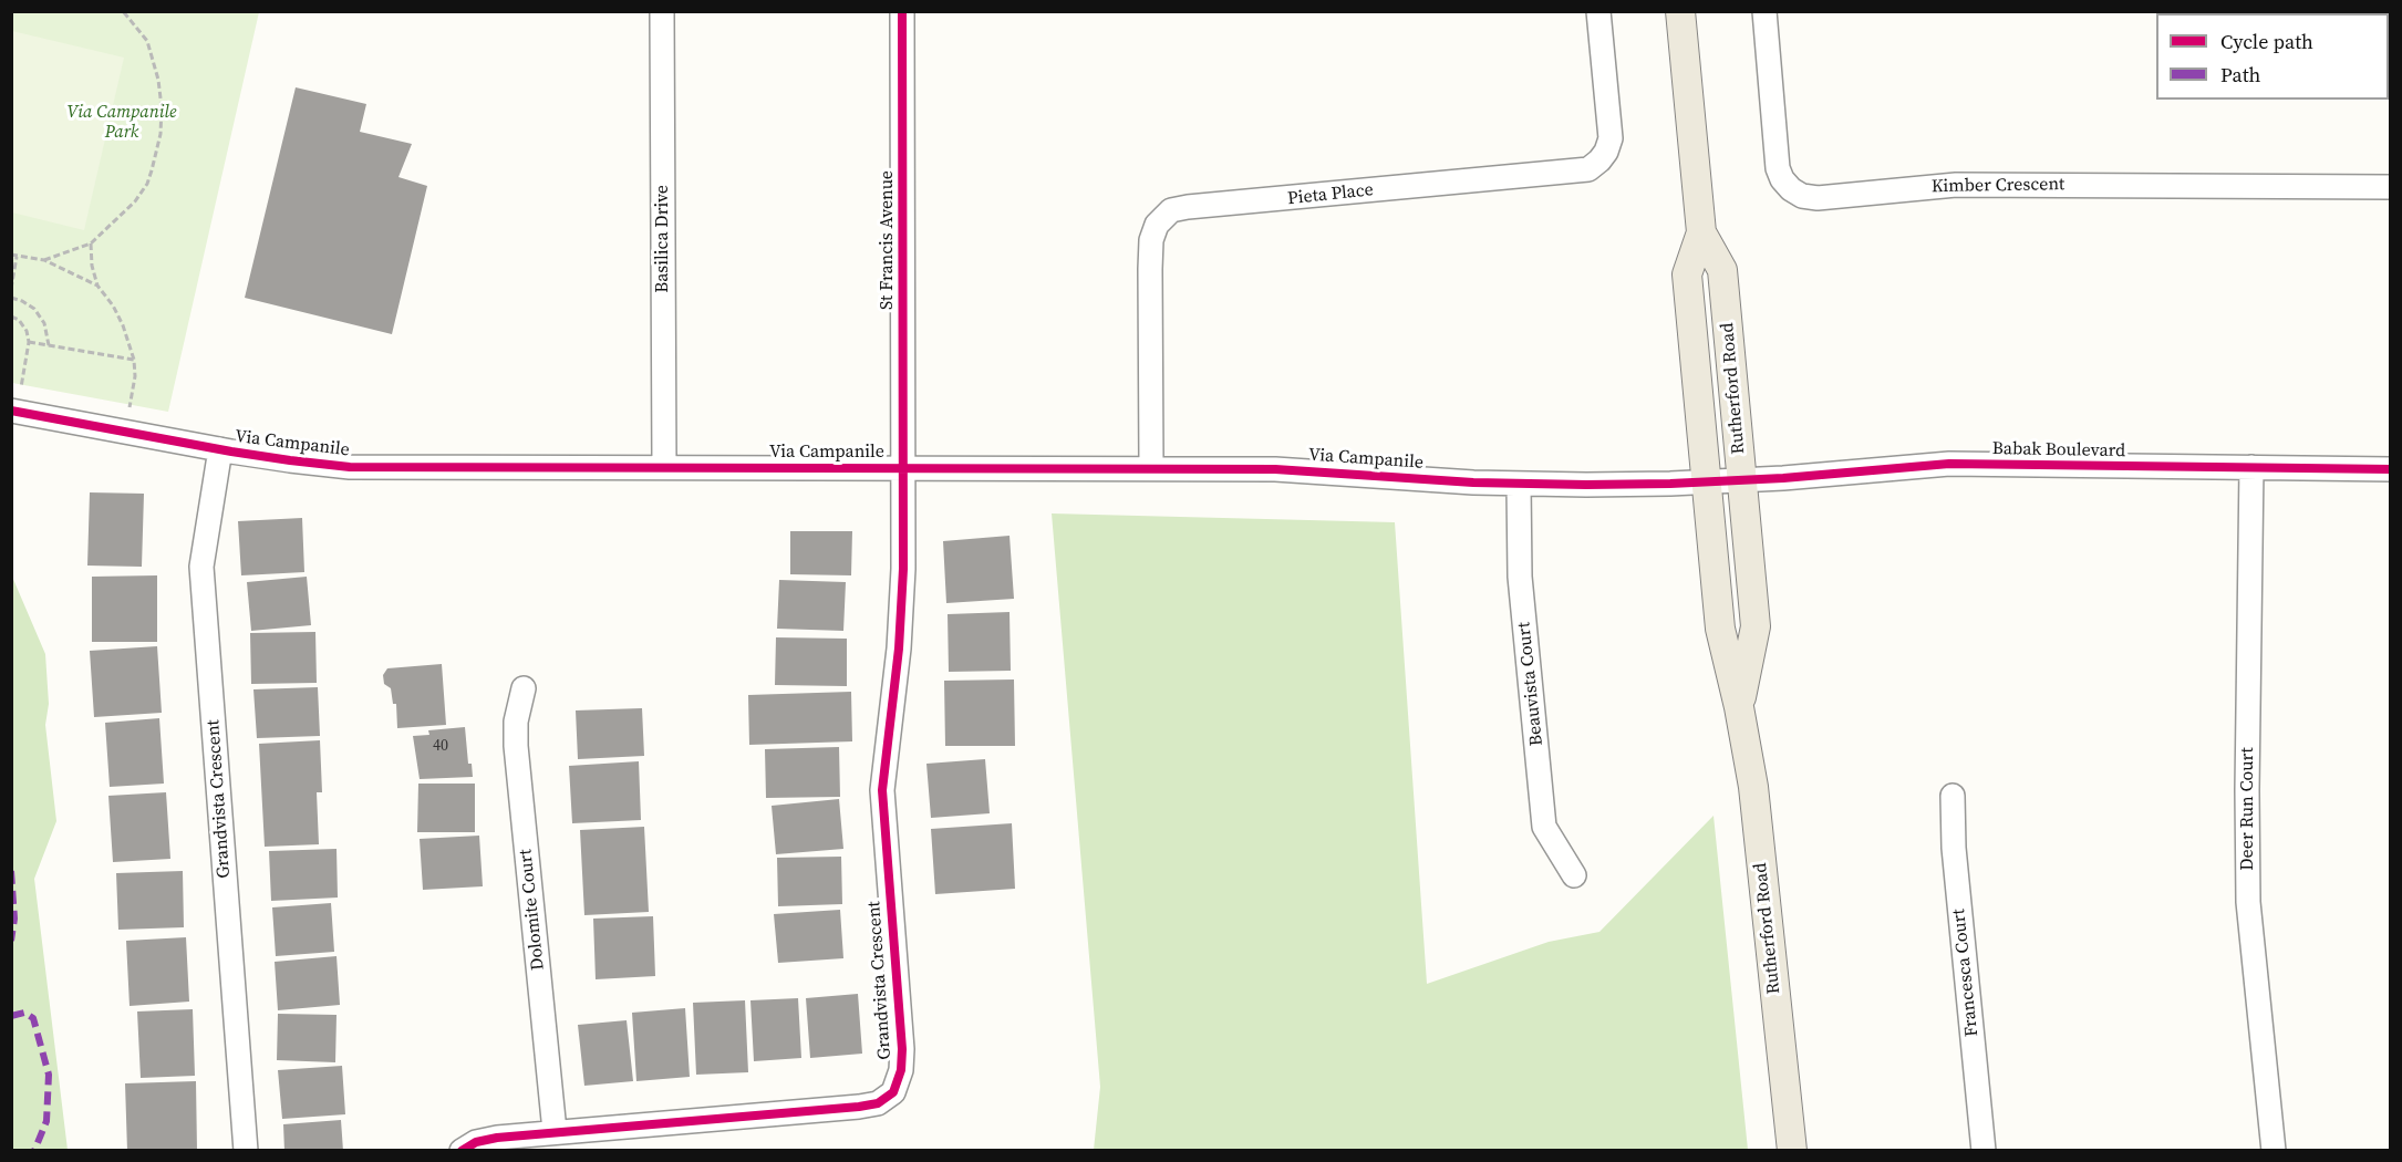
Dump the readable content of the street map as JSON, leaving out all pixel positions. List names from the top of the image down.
{
  "streets": {
    "main road": ["Rutherford Road"],
    "street": [
      "Kimber Crescent",
      "Pieta Place",
      "Basilica Drive",
      "St Francis Avenue",
      "Via Campanile",
      "Babak Boulevard",
      "Beauvista Court",
      "Grandvista Crescent",
      "Deer Run Court",
      "Dolomite Court",
      "Francesca Court"
    ]
  },
  "crossings": [
    ["Pieta Place", "Via Campanile"],
    ["Basilica Drive", "Via Campanile"],
    ["St Francis Avenue", "Via Campanile"],
    ["St Francis Avenue", "Grandvista Crescent"],
    ["Rutherford Road", "Via Campanile"],
    ["Rutherford Road", "Babak Boulevard"],
    ["Via Campanile", "Babak Boulevard"],
    ["Via Campanile", "Beauvista Court"],
    ["Via Campanile", "Grandvista Crescent"],
    ["Babak Boulevard", "Deer Run Court"],
    ["Grandvista Crescent", "Dolomite Court"]
  ],
  "parks": ["Via Campanile Park"],
  "house_numbers": ["40"],
  "legend": ["Cycle path", "Path"]
}
